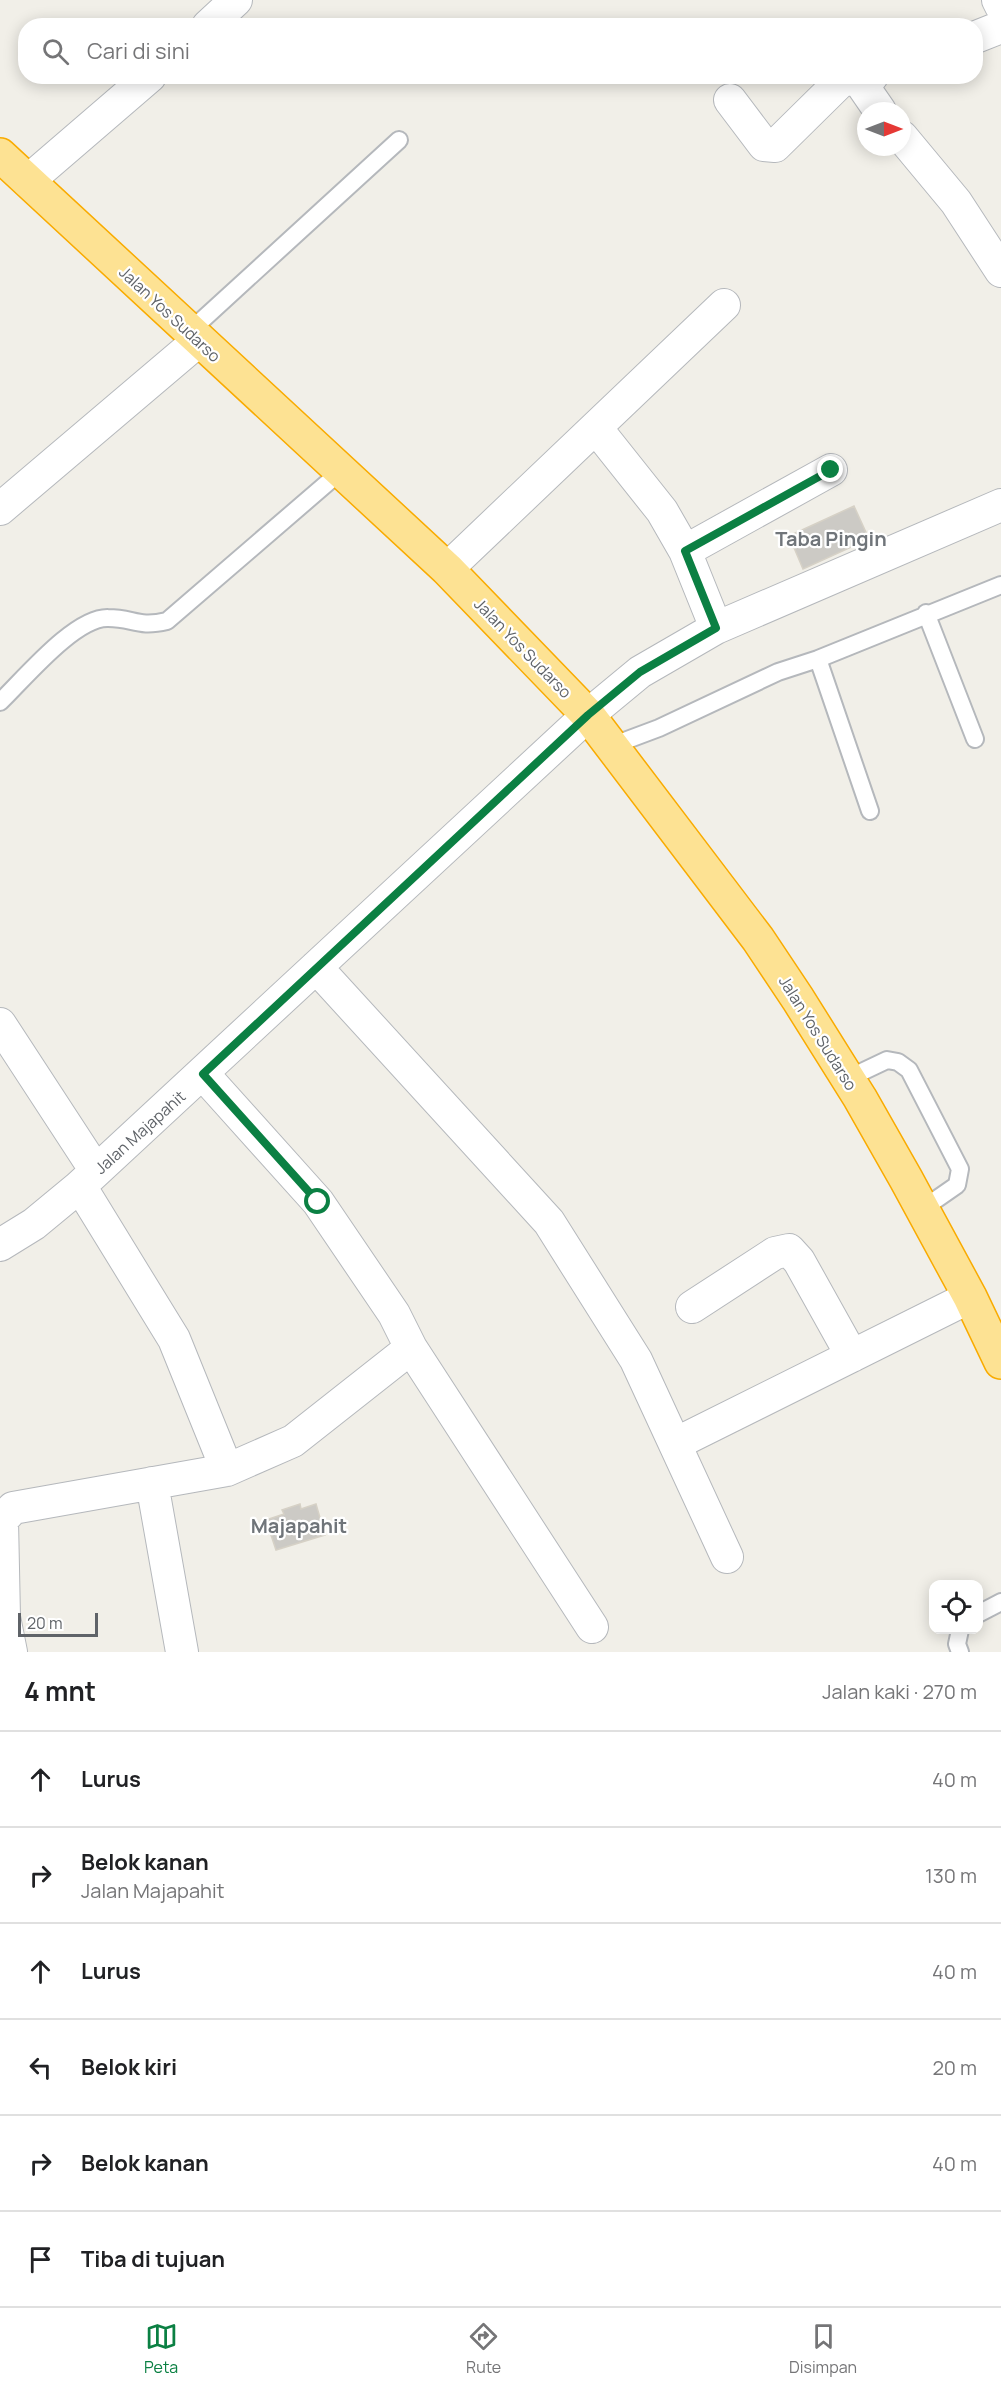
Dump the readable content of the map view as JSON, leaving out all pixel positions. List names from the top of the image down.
{
  "streets": {
    "highway": ["Jalan Yos Sudarso"],
    "street": ["Jalan Majapahit"]
  },
  "crossings": [
    ["Jalan Yos Sudarso", "Jalan Majapahit"]
  ],
  "districts": ["Taba Pingin", "Majapahit"],
  "scale_bar": "20 m",
  "north": "right",
  "page": {
    "search": "Cari di sini",
    "scale": "20 m",
    "heading": ["4 mnt", "Jalan kaki · 270 m"],
    "list": [
      ["Lurus", "40 m"],
      ["Belok kanan", "Jalan Majapahit", "130 m"],
      ["Lurus", "40 m"],
      ["Belok kiri", "20 m"],
      ["Belok kanan", "40 m"],
      "Tiba di tujuan"
    ],
    "nav": ["Peta", "Rute", "Disimpan"]
  }
}
